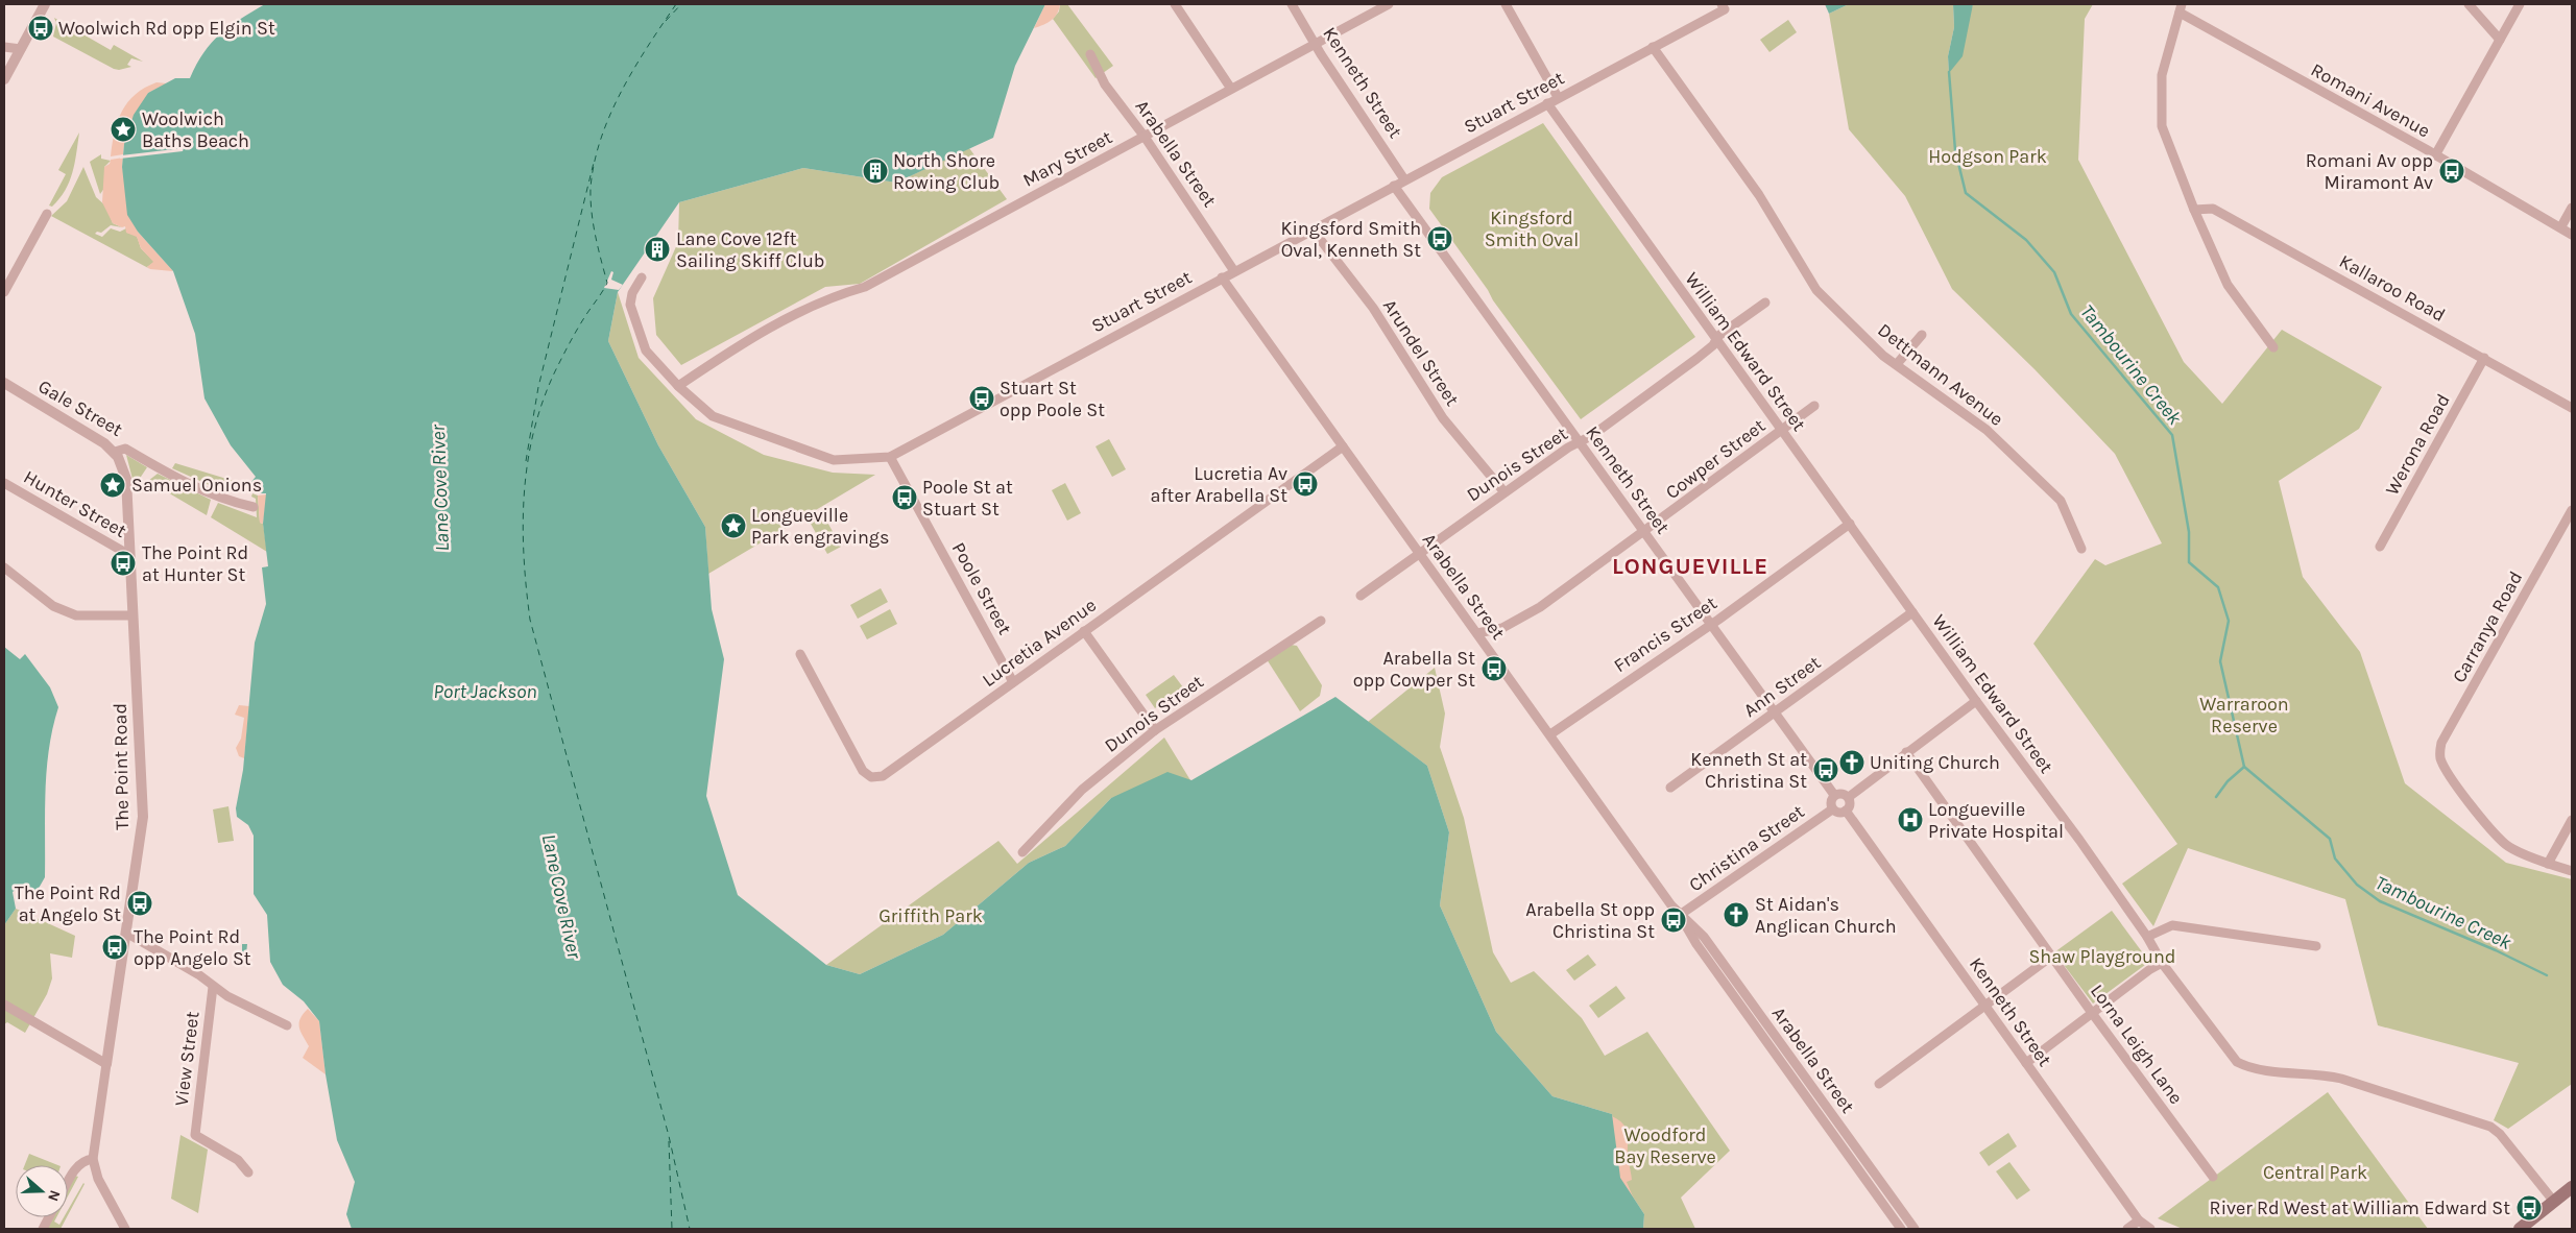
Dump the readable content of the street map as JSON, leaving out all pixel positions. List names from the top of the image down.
{
  "streets": {
    "street": [
      "Kenneth Street",
      "Romani Avenue",
      "Stuart Street",
      "Arabella Street",
      "Mary Street",
      "Kallaroo Road",
      "William Edward Street",
      "Arundel Street",
      "Dettmann Avenue",
      "Gale Street",
      "Werona Road",
      "Cowper Street",
      "Dunois Street",
      "Hunter Street",
      "Poole Street",
      "Carranya Road",
      "Francis Street",
      "Lucretia Avenue",
      "Ann Street",
      "The Point Road",
      "Christina Street",
      "Lorna Leigh Lane",
      "View Street"
    ]
  },
  "crossings": [
    ["Kenneth Street", "Stuart Street"],
    ["Kenneth Street", "Mary Street"],
    ["Kenneth Street", "Cowper Street"],
    ["Kenneth Street", "Dunois Street"],
    ["Kenneth Street", "Francis Street"],
    ["Kenneth Street", "Ann Street"],
    ["Kenneth Street", "Christina Street"],
    ["Stuart Street", "Arabella Street"],
    ["Stuart Street", "Mary Street"],
    ["Stuart Street", "William Edward Street"],
    ["Stuart Street", "Arundel Street"],
    ["Stuart Street", "Dettmann Avenue"],
    ["Stuart Street", "Poole Street"],
    ["Arabella Street", "Mary Street"],
    ["Arabella Street", "Cowper Street"],
    ["Arabella Street", "Dunois Street"],
    ["Arabella Street", "Francis Street"],
    ["Arabella Street", "Lucretia Avenue"],
    ["Arabella Street", "Christina Street"],
    ["Kallaroo Road", "Werona Road"],
    ["William Edward Street", "Cowper Street"],
    ["William Edward Street", "Dunois Street"],
    ["William Edward Street", "Francis Street"],
    ["William Edward Street", "Ann Street"],
    ["Arundel Street", "Dunois Street"],
    ["Gale Street", "The Point Road"],
    ["Hunter Street", "The Point Road"],
    ["Poole Street", "Lucretia Avenue"]
  ],
  "districts": ["LONGUEVILLE"],
  "water": ["Tambourine Creek", "Lane Cove River", "Port Jackson"],
  "parks": [
    "Hodgson Park",
    "Kingsford Smith Oval",
    "Warraroon Reserve",
    "Griffith Park",
    "Shaw Playground",
    "Woodford Bay Reserve",
    "Central Park"
  ],
  "places": {
    "bus stop": [
      "Woolwich Rd opp Elgin St",
      "Romani Av opp Miramont Av",
      "Kingsford Smith Oval, Kenneth St",
      "Stuart St opp Poole St",
      "Lucretia Av after Arabella St",
      "Poole St at Stuart St",
      "The Point Rd at Hunter St",
      "Arabella St opp Cowper St",
      "Kenneth St at Christina St",
      "The Point Rd at Angelo St",
      "Arabella St opp Christina St",
      "The Point Rd opp Angelo St",
      "River Rd West at William Edward St"
    ],
    "place": ["Woolwich Baths Beach", "Samuel Onions", "Longueville Park engravings"],
    "building": ["North Shore Rowing Club", "Lane Cove 12ft Sailing Skiff Club"],
    "church": ["Uniting Church", "St Aidan's Anglican Church"],
    "hospital": ["Longueville Private Hospital"]
  },
  "north": "right"
}
